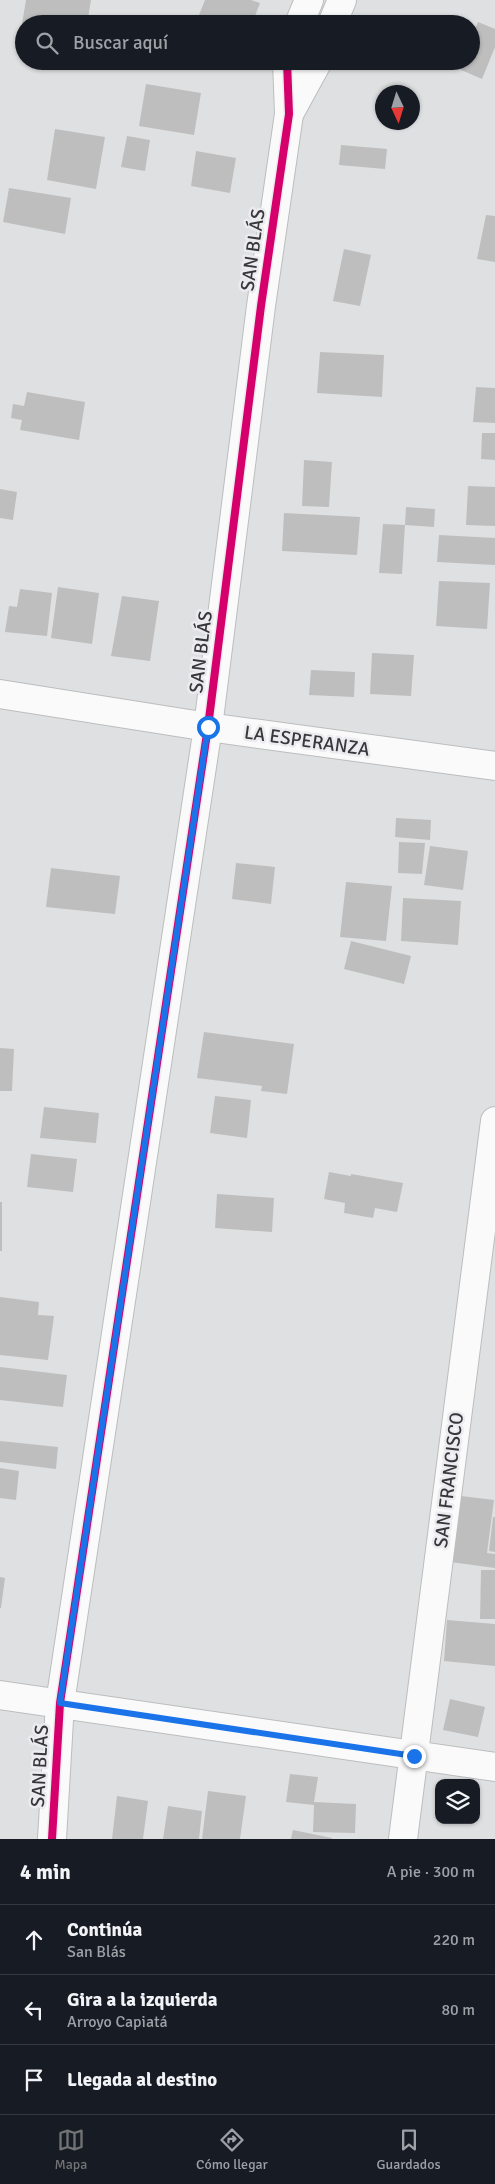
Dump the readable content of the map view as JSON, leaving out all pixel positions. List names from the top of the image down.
{
  "streets": {
    "street": ["SAN BLÁS", "LA ESPERANZA", "SAN FRANCISCO"]
  },
  "crossings": [
    ["SAN BLÁS", "LA ESPERANZA"]
  ],
  "north": "bottom",
  "page": {
    "search": "Buscar aquí",
    "heading": ["4 min", "A pie · 300 m"],
    "list": [
      ["Continúa", "San Blás", "220 m"],
      ["Gira a la izquierda", "Arroyo Capiatá", "80 m"],
      "Llegada al destino"
    ],
    "nav": ["Mapa", "Cómo llegar", "Guardados"]
  }
}
